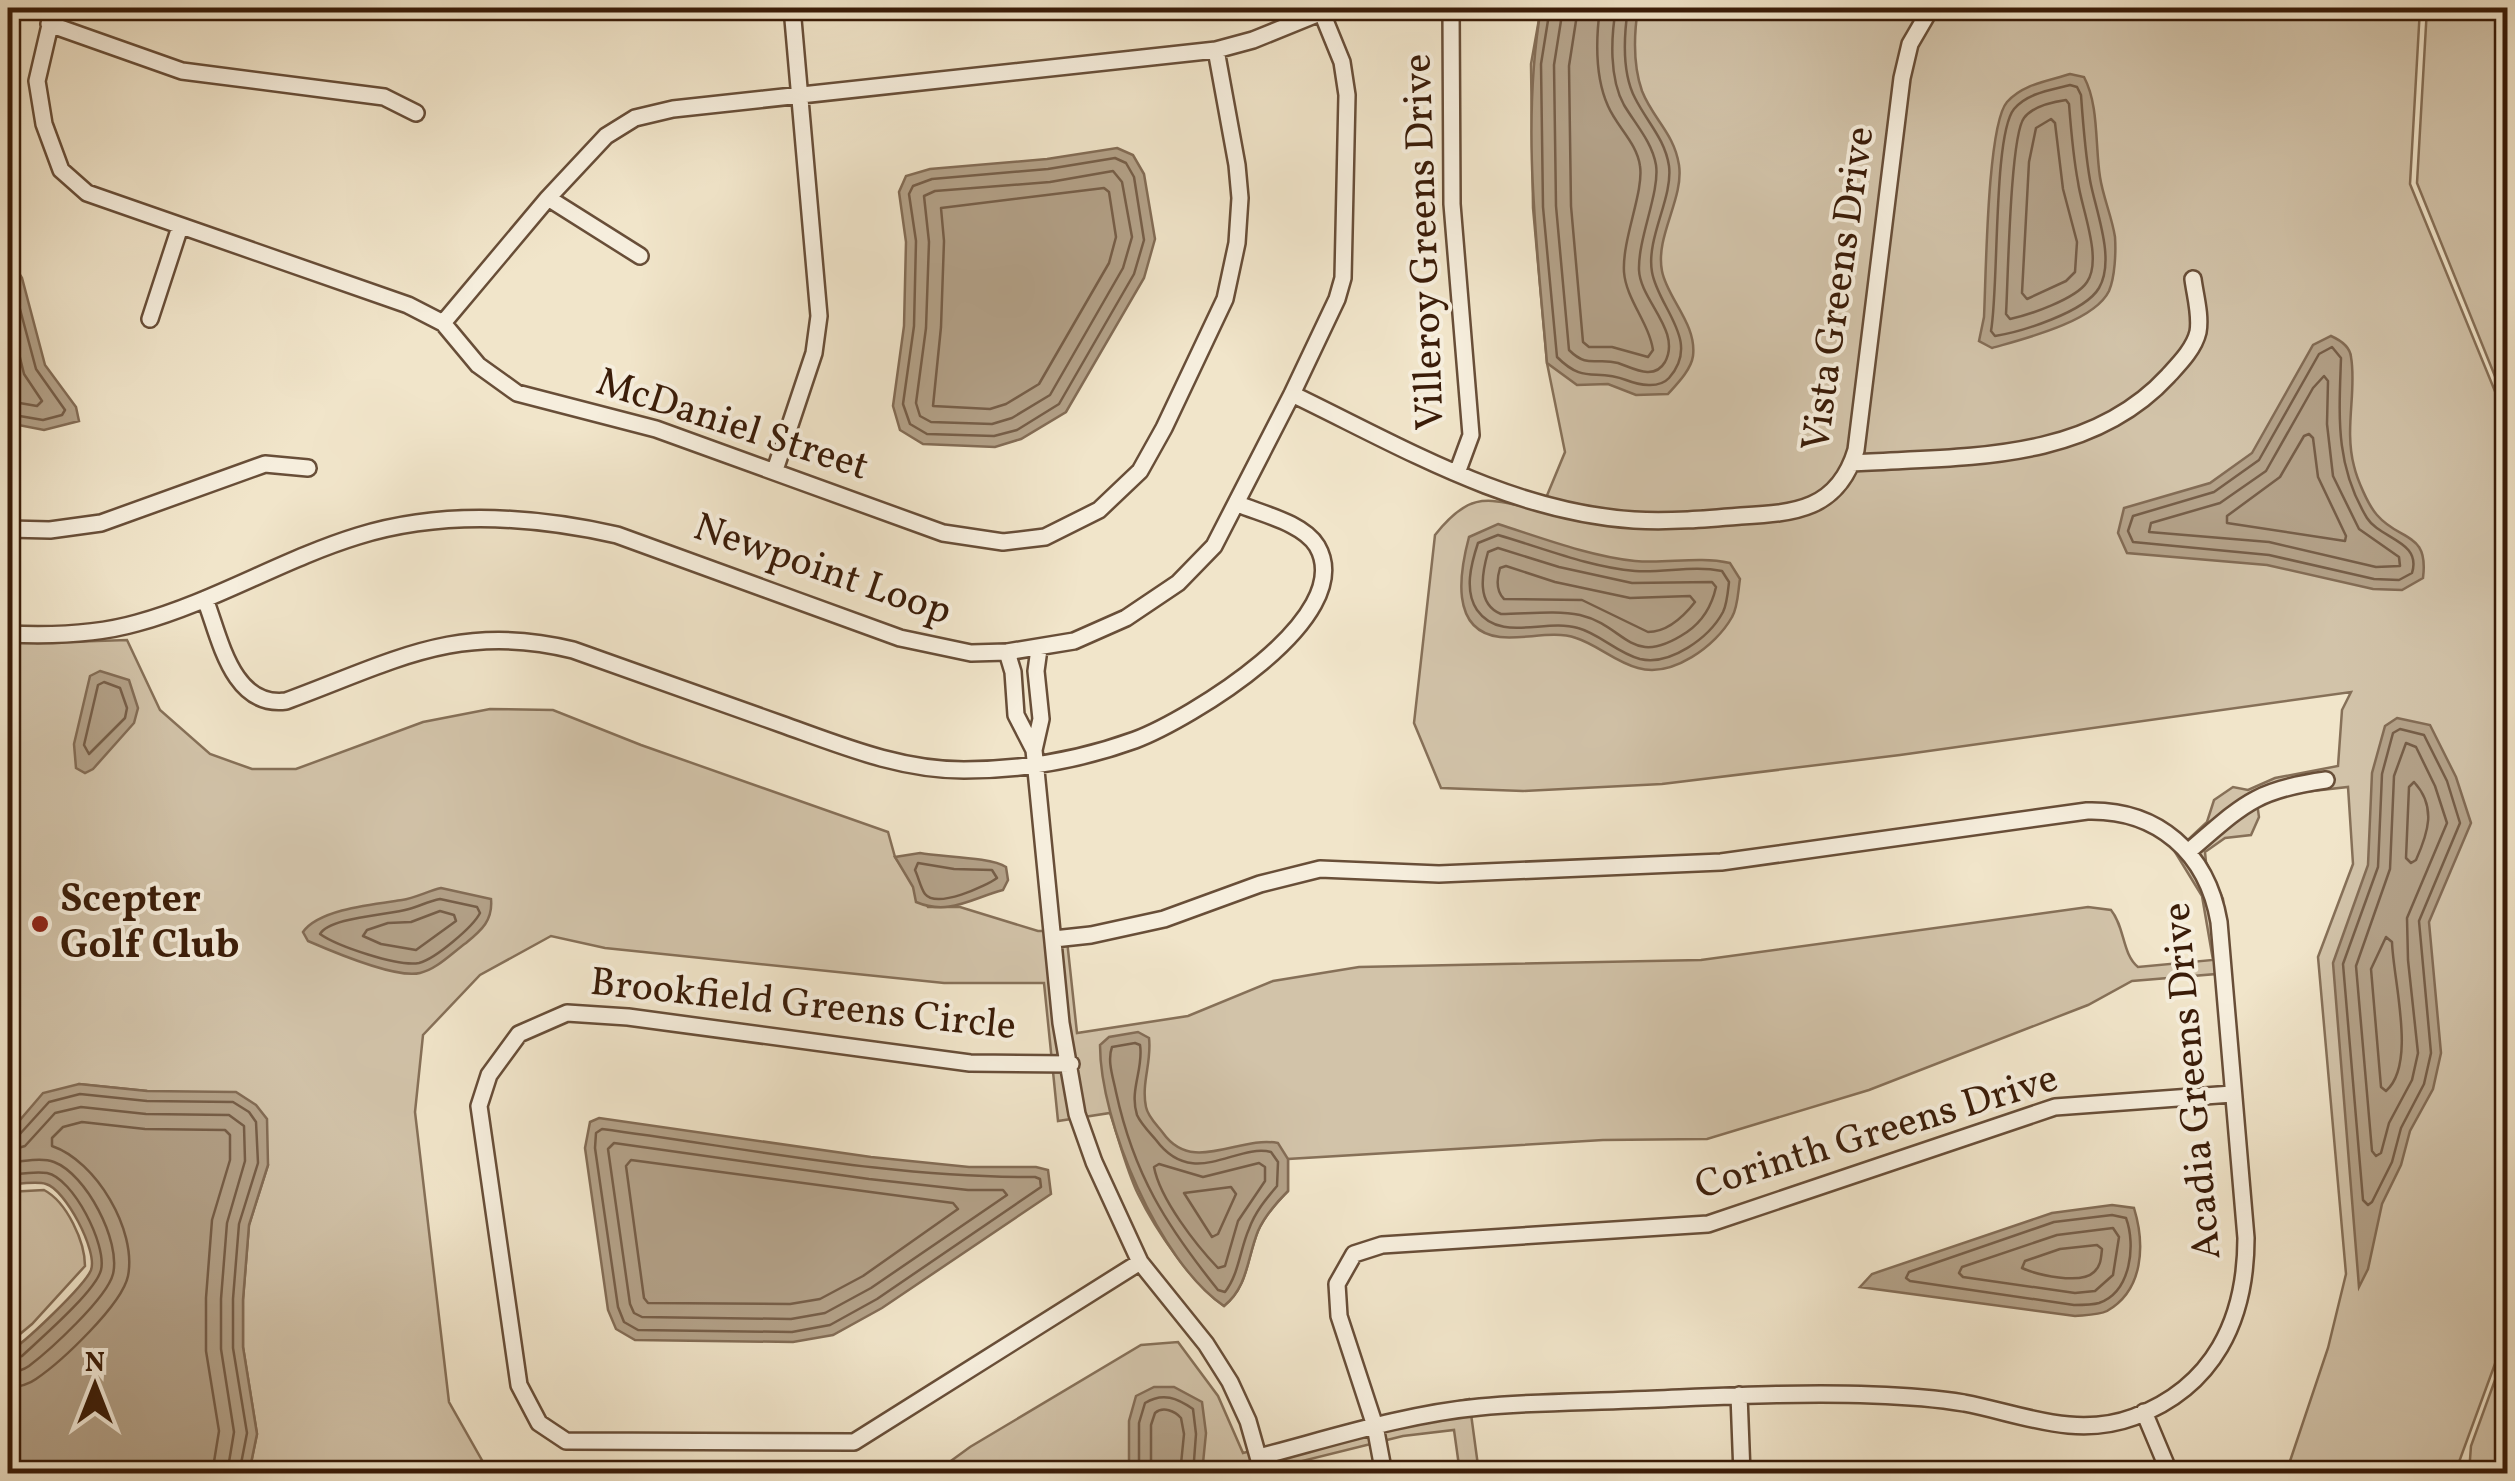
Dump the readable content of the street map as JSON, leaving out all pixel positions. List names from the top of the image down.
{
  "streets": {
    "street": [
      "Villeroy Greens Drive",
      "Vista Greens Drive",
      "McDaniel Street",
      "Newpoint Loop",
      "Brookfield Greens Circle",
      "Acadia Greens Drive",
      "Corinth Greens Drive"
    ]
  },
  "crossings": [
    ["Villeroy Greens Drive", "Vista Greens Drive"],
    ["Vista Greens Drive", "Newpoint Loop"],
    ["Acadia Greens Drive", "Corinth Greens Drive"]
  ],
  "places": ["Scepter Golf Club"],
  "north": "top"
}
